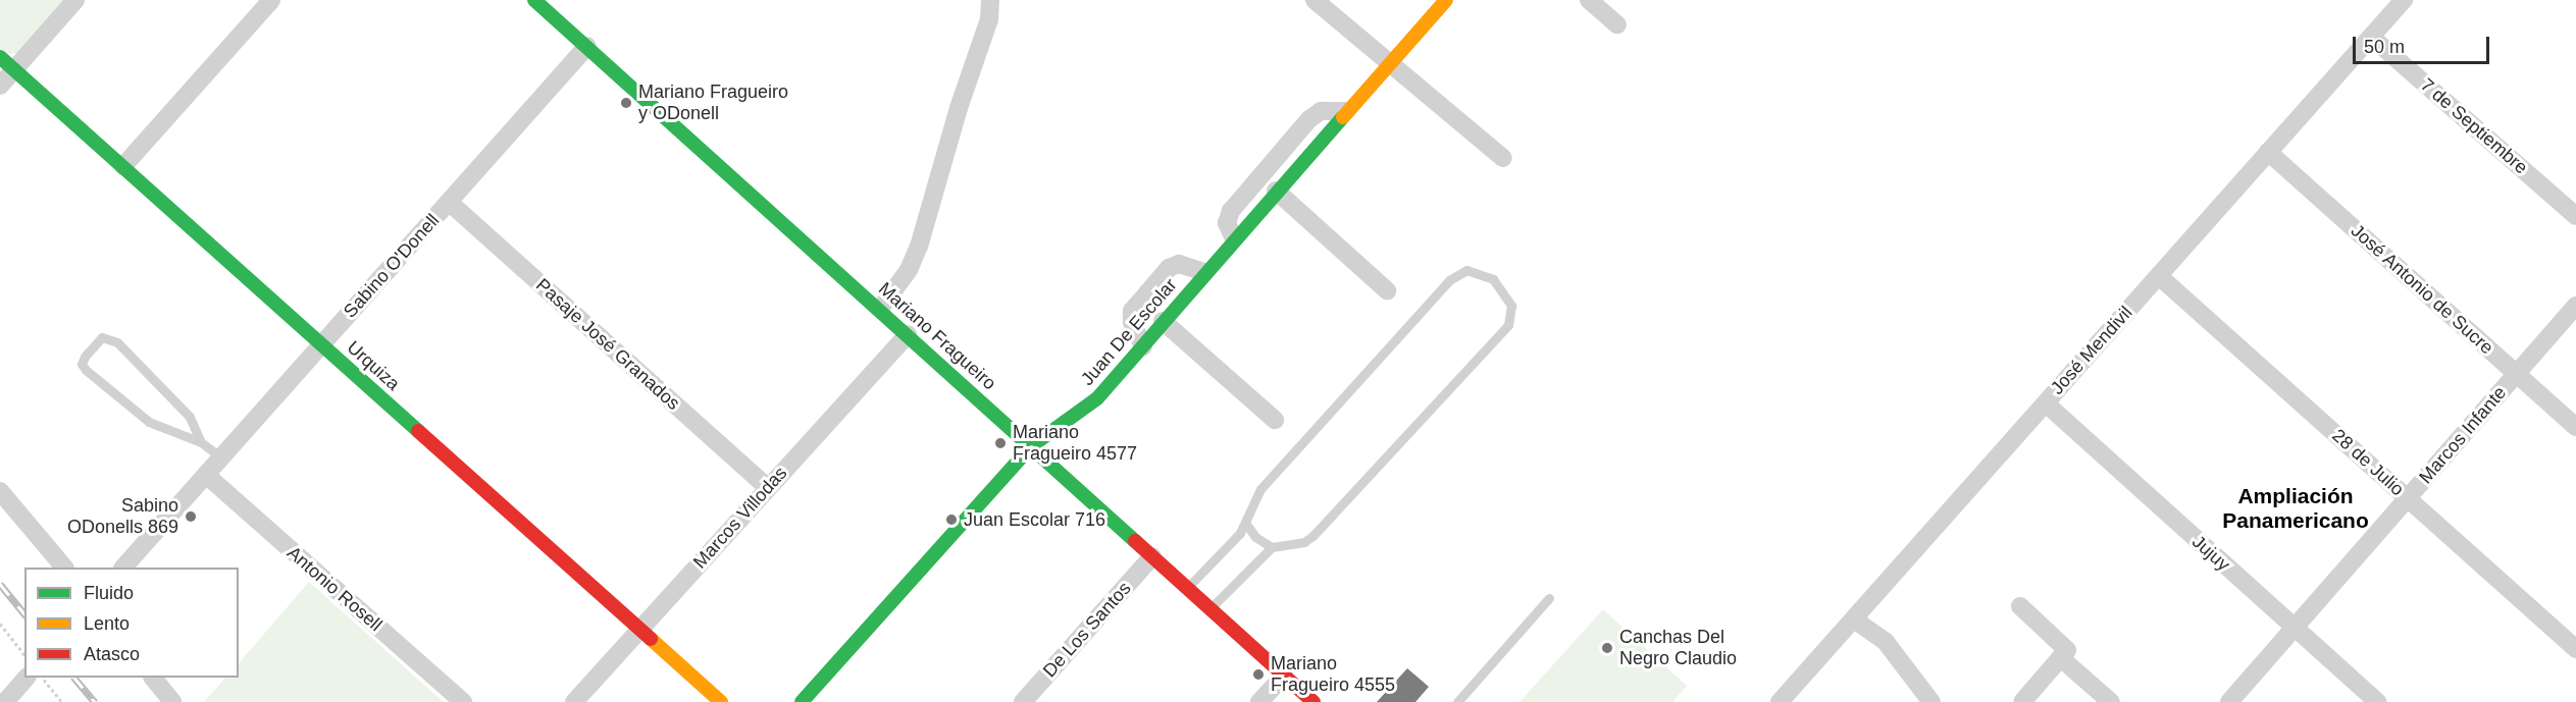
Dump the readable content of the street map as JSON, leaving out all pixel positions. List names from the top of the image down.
{
  "streets": {
    "street": [
      "7 de Septiembre",
      "Sabino O'Donell",
      "José Antonio de Sucre",
      "Juan De Escolar",
      "Mariano Fragueiro",
      "Pasaje José Granados",
      "José Mendivil",
      "Urquiza",
      "Marcos Infante",
      "28 de Julio",
      "Marcos Villodas",
      "Jujuy",
      "Antonio Rosell",
      "De Los Santos"
    ]
  },
  "crossings": [
    ["7 de Septiembre", "José Mendivil"],
    ["Sabino O'Donell", "Mariano Fragueiro"],
    ["Sabino O'Donell", "Pasaje José Granados"],
    ["Sabino O'Donell", "Urquiza"],
    ["Sabino O'Donell", "Antonio Rosell"],
    ["José Antonio de Sucre", "José Mendivil"],
    ["José Antonio de Sucre", "Marcos Infante"],
    ["Juan De Escolar", "Mariano Fragueiro"],
    ["Mariano Fragueiro", "Marcos Villodas"],
    ["Mariano Fragueiro", "De Los Santos"],
    ["Pasaje José Granados", "Marcos Villodas"],
    ["José Mendivil", "28 de Julio"],
    ["José Mendivil", "Jujuy"],
    ["Urquiza", "Marcos Villodas"],
    ["Marcos Infante", "28 de Julio"],
    ["Marcos Infante", "Jujuy"]
  ],
  "districts": ["Ampliación Panamericano"],
  "places": [
    "Mariano Fragueiro y ODonell",
    "Mariano Fragueiro 4577",
    "Sabino ODonells 869",
    "Juan Escolar 716",
    "Canchas Del Negro Claudio",
    "Mariano Fragueiro 4555"
  ],
  "legend": ["Fluido", "Lento", "Atasco"],
  "scale_bar": "50 m"
}
